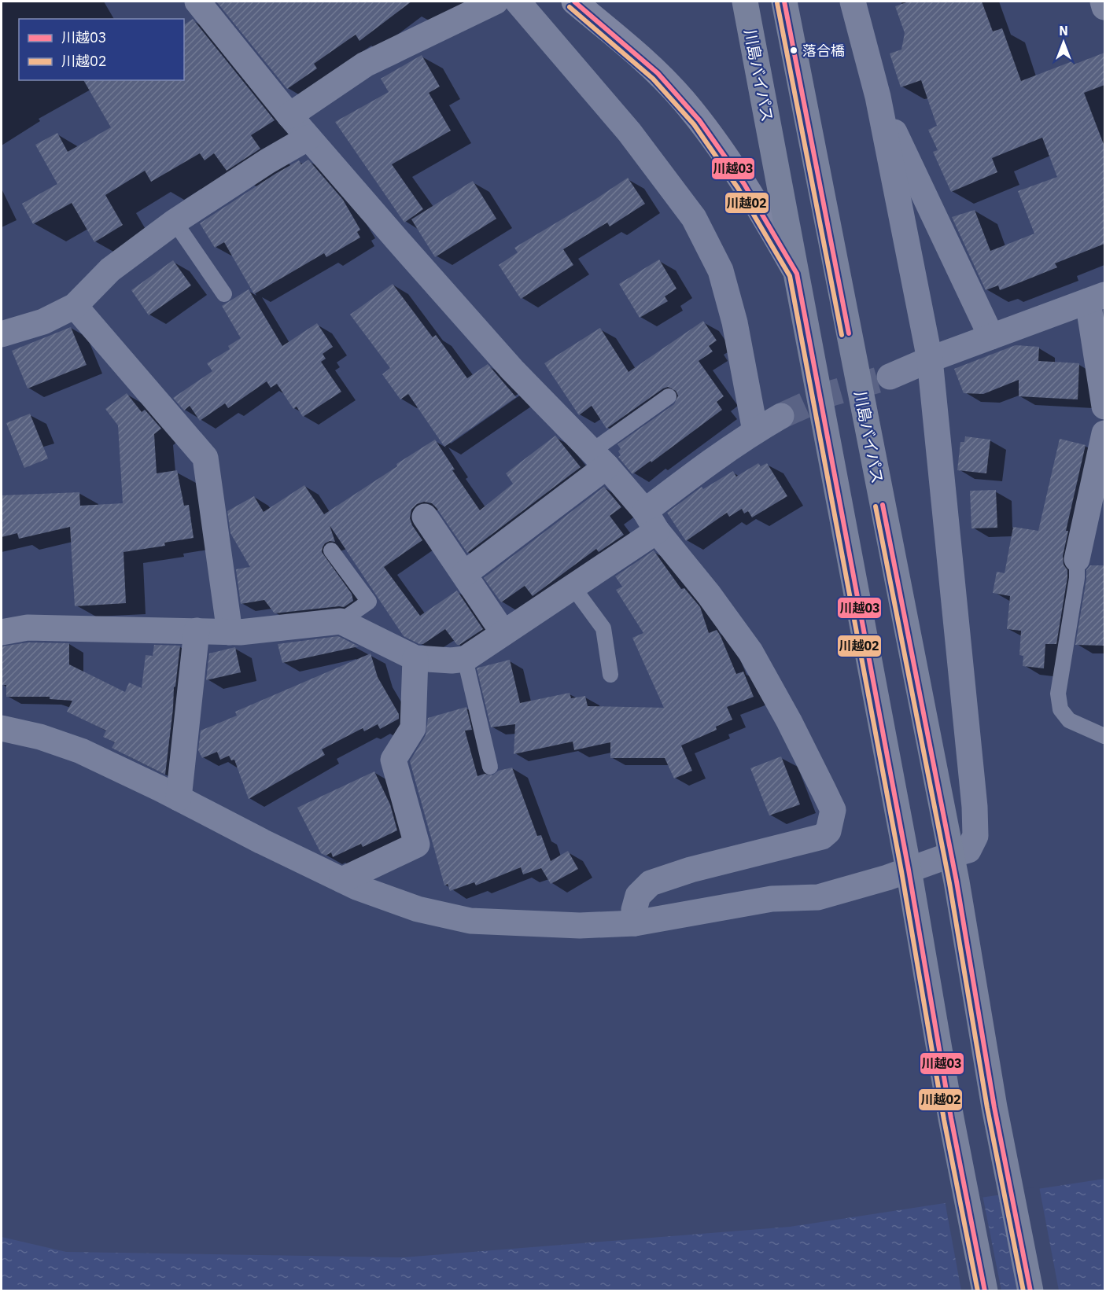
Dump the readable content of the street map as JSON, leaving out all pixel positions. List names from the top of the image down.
{
  "streets": {
    "highway": ["川島バイパス"]
  },
  "places": ["落合橋"],
  "lines": ["transit line 川越03", "transit line 川越02"],
  "legend": ["川越03", "川越02"],
  "north": "top"
}
